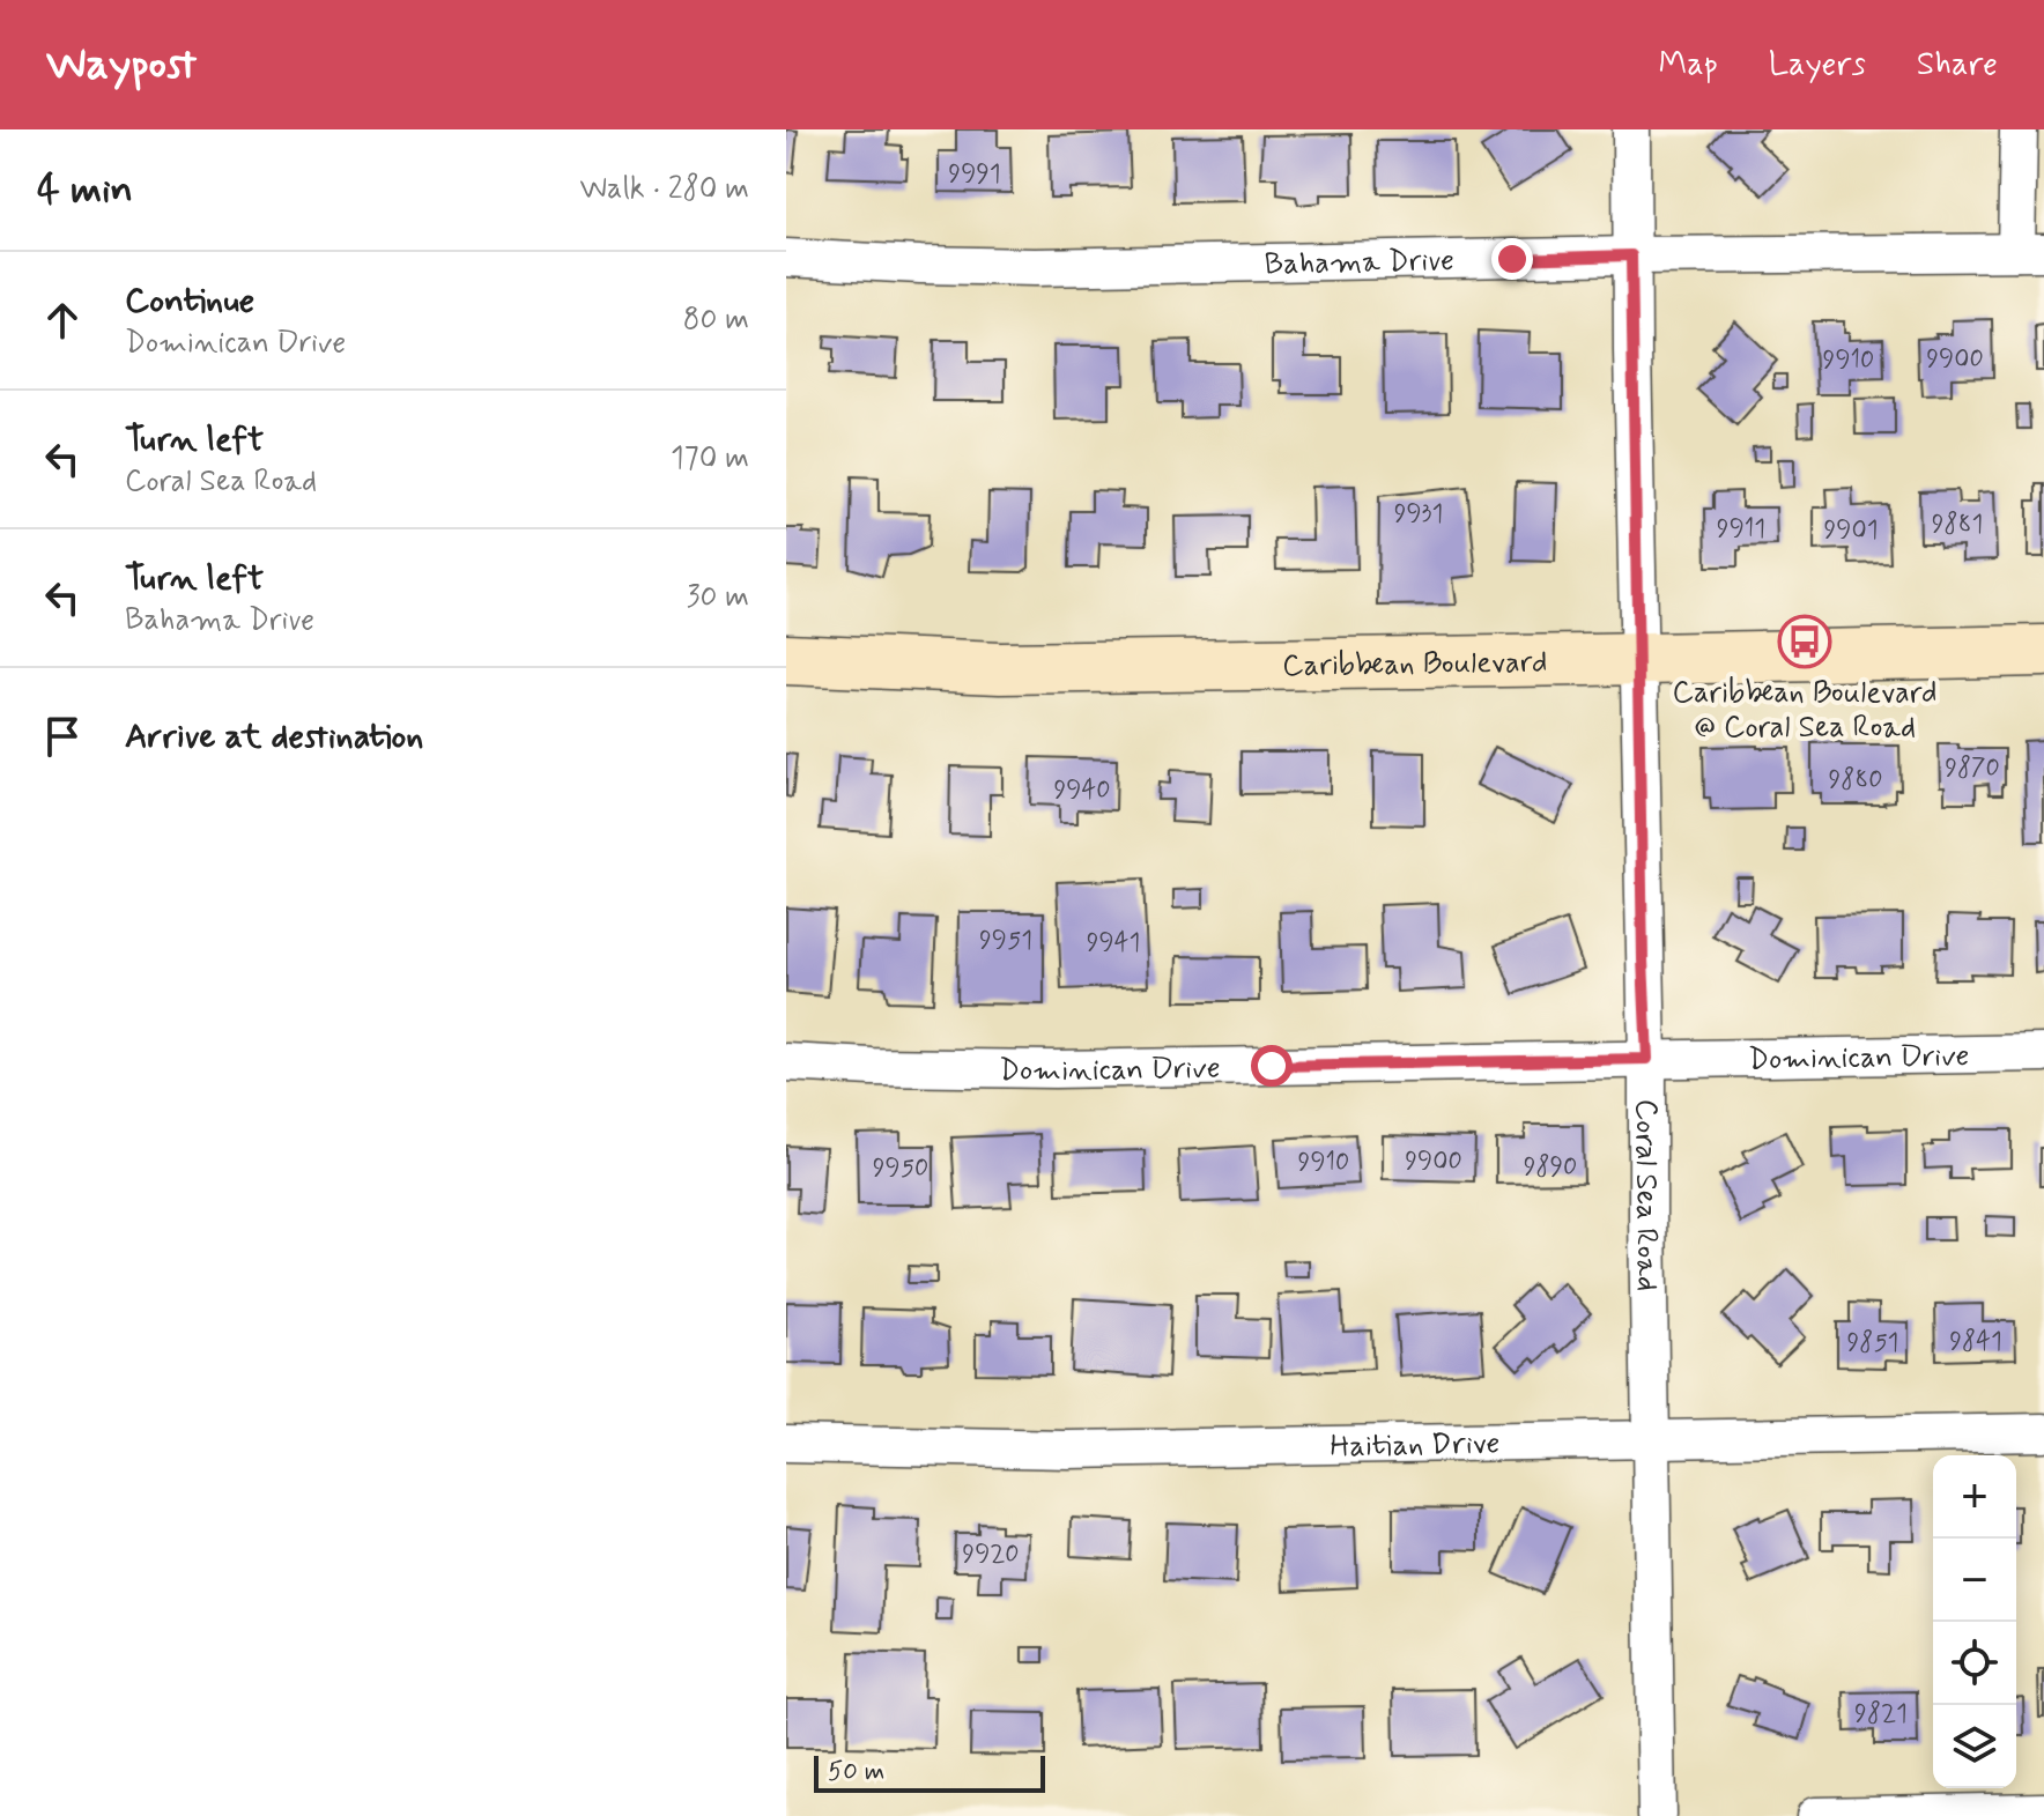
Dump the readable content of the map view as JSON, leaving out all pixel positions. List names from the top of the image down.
{
  "streets": {
    "street": [
      "Bahama Drive",
      "Caribbean Boulevard",
      "Dominican Drive",
      "Coral Sea Road",
      "Haitian Drive"
    ]
  },
  "crossings": [
    ["Bahama Drive", "Coral Sea Road"],
    ["Caribbean Boulevard", "Coral Sea Road"],
    ["Dominican Drive", "Coral Sea Road"],
    ["Coral Sea Road", "Haitian Drive"]
  ],
  "places": {
    "bus stop": ["Caribbean Boulevard @ Coral Sea Road"]
  },
  "house_numbers": [
    "9991",
    "9900",
    "9910",
    "9931",
    "9881",
    "9911",
    "9901",
    "9870",
    "9880",
    "9940",
    "9951",
    "9941",
    "9900",
    "9910",
    "9890",
    "9950",
    "9841",
    "9851",
    "9920",
    "9821"
  ],
  "scale_bar": "50 m",
  "page": {
    "header": "Waypost",
    "nav": ["Map", "Layers", "Share"],
    "heading": ["4 min", "Walk · 280 m"],
    "list": [
      ["Continue", "Dominican Drive", "80 m"],
      ["Turn left", "Coral Sea Road", "170 m"],
      ["Turn left", "Bahama Drive", "30 m"],
      "Arrive at destination"
    ],
    "map_buttons": ["+", "−"],
    "scale": "50 m"
  }
}
